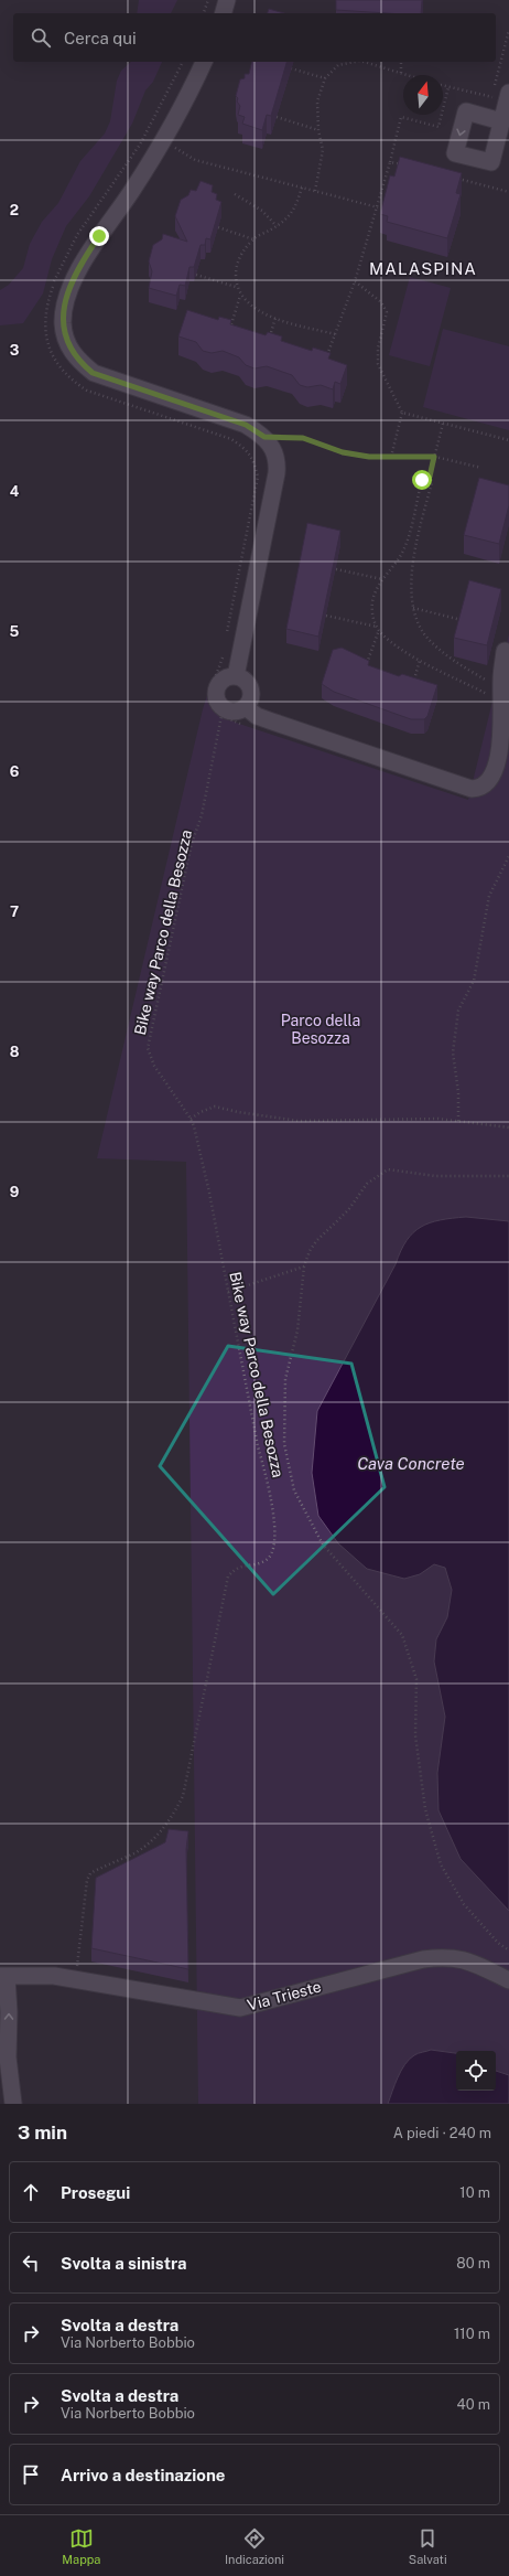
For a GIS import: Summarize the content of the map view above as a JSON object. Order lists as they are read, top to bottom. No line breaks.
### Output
{"streets":{"street":["Via Trieste"],"path":["Bike way Parco della Besozza"]},"crossings":[["Bike way Parco della Besozza","Via Trieste"]],"districts":["MALASPINA"],"water":["Cava Concrete"],"parks":["Parco della Besozza"],"north":"top","page":{"search":"Cerca qui","heading":["3 min","A piedi · 240 m"],"list":[["Prosegui","10 m"],["Svolta a sinistra","80 m"],["Svolta a destra","Via Norberto Bobbio","110 m"],["Svolta a destra","Via Norberto Bobbio","40 m"],"Arrivo a destinazione"],"nav":["Mappa","Indicazioni","Salvati"]},"grid":{"rows":["2","3","4","5","6","7","8","9"]}}
